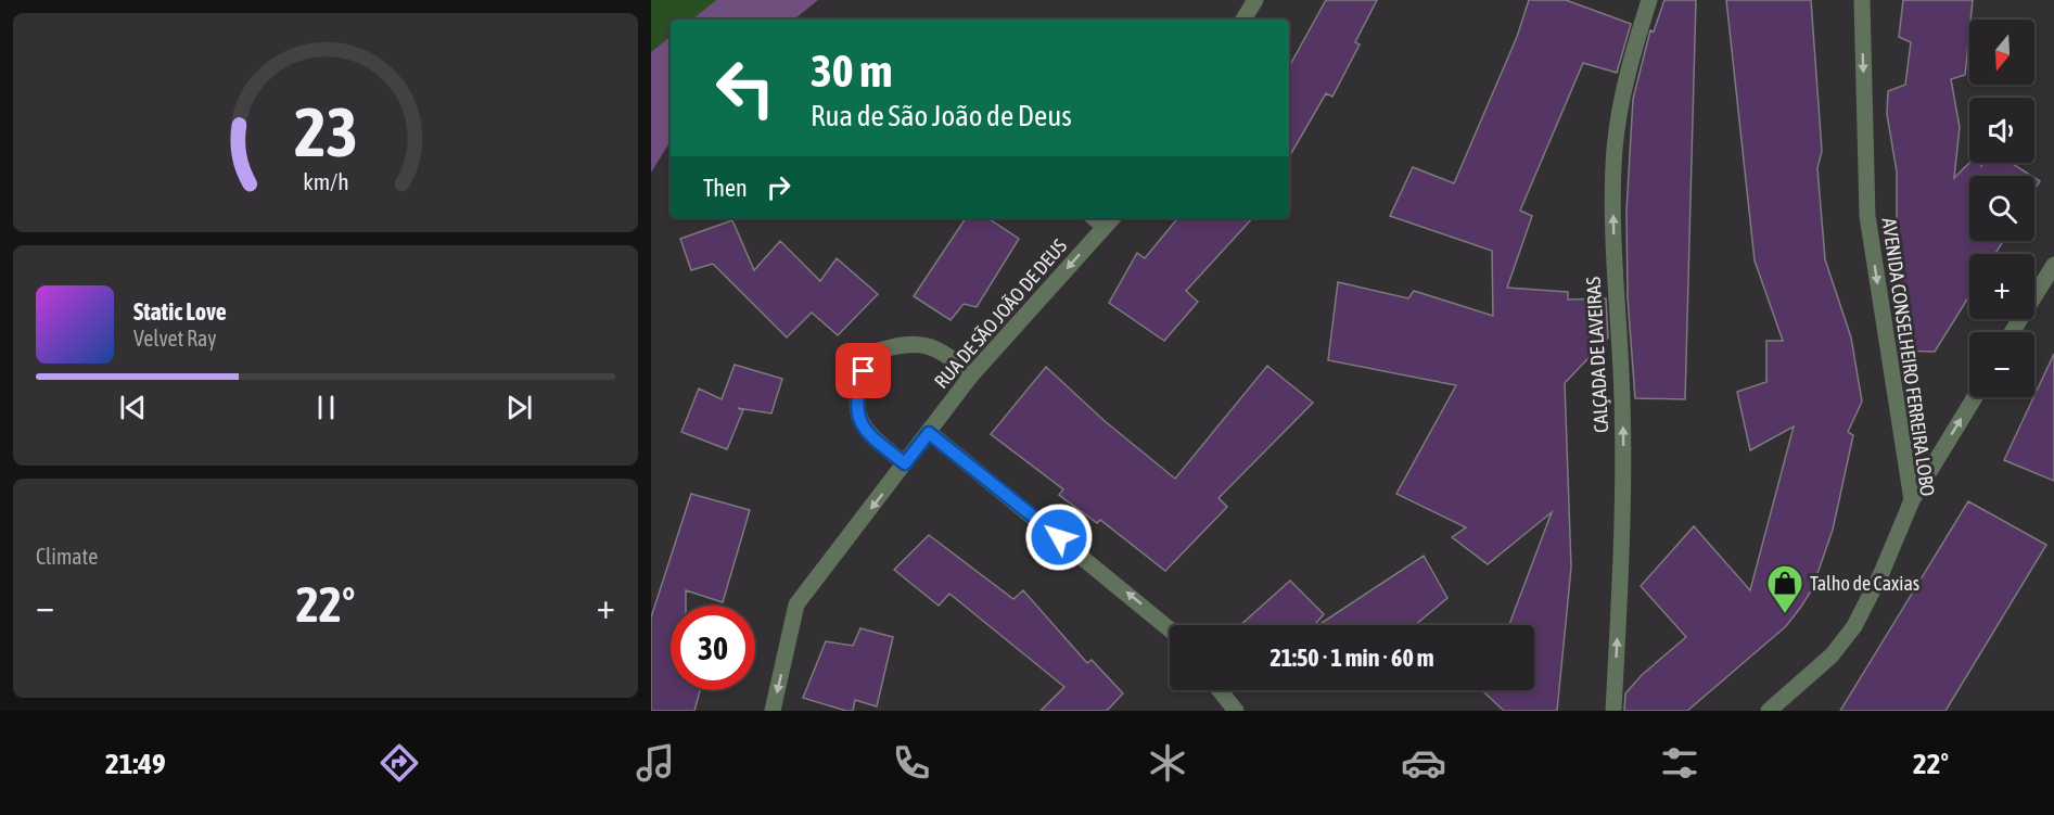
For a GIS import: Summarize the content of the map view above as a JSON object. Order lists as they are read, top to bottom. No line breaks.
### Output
{"streets":{"street":["RUA DE SÃO JOÃO DE DEUS","CALÇADA DE LAVEIRAS","AVENIDA CONSELHEIRO FERREIRA LOBO"]},"one_way":["RUA DE SÃO JOÃO DE DEUS","CALÇADA DE LAVEIRAS","AVENIDA CONSELHEIRO FERREIRA LOBO"],"places":{"shop":["Talho de Caxias"]},"north":"bottom","page":{"map_buttons":["+","−"],"turn":["30 m","Rua de São João de Deus"],"then":"Then","song":["Static Love","Velvet Ray"],"tile":"Climate","heat":["−","22°","+"],"limit":"30","trip":"21:50 · 1 min · 60 m","tabs":["21:49","22°"],"gauge":["23","km/h"]}}
